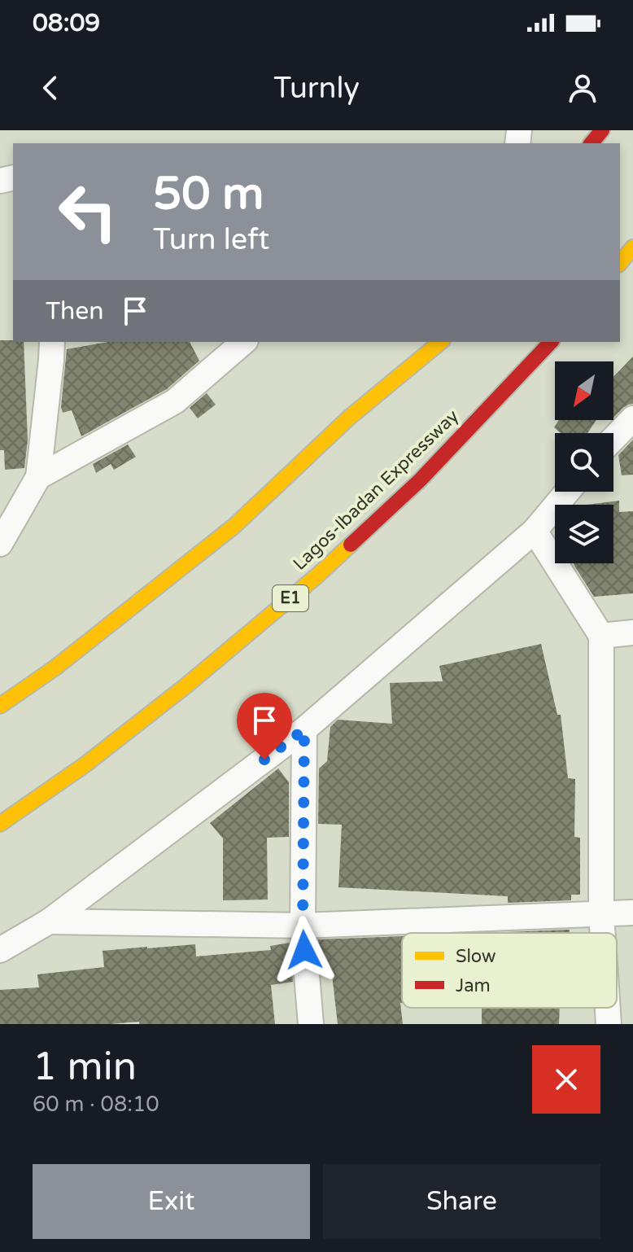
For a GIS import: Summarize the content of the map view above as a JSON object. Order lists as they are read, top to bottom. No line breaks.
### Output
{"streets":{"highway":["Lagos-Ibadan Expressway","E1"]},"legend":["Slow","Jam"],"north":"bottom left","page":{"status":"08:09","header":"Turnly","turn":["50 m","Turn left"],"then":"Then","heading":["1 min","60 m · 08:10"],"buttons":["Exit","Share"]}}
